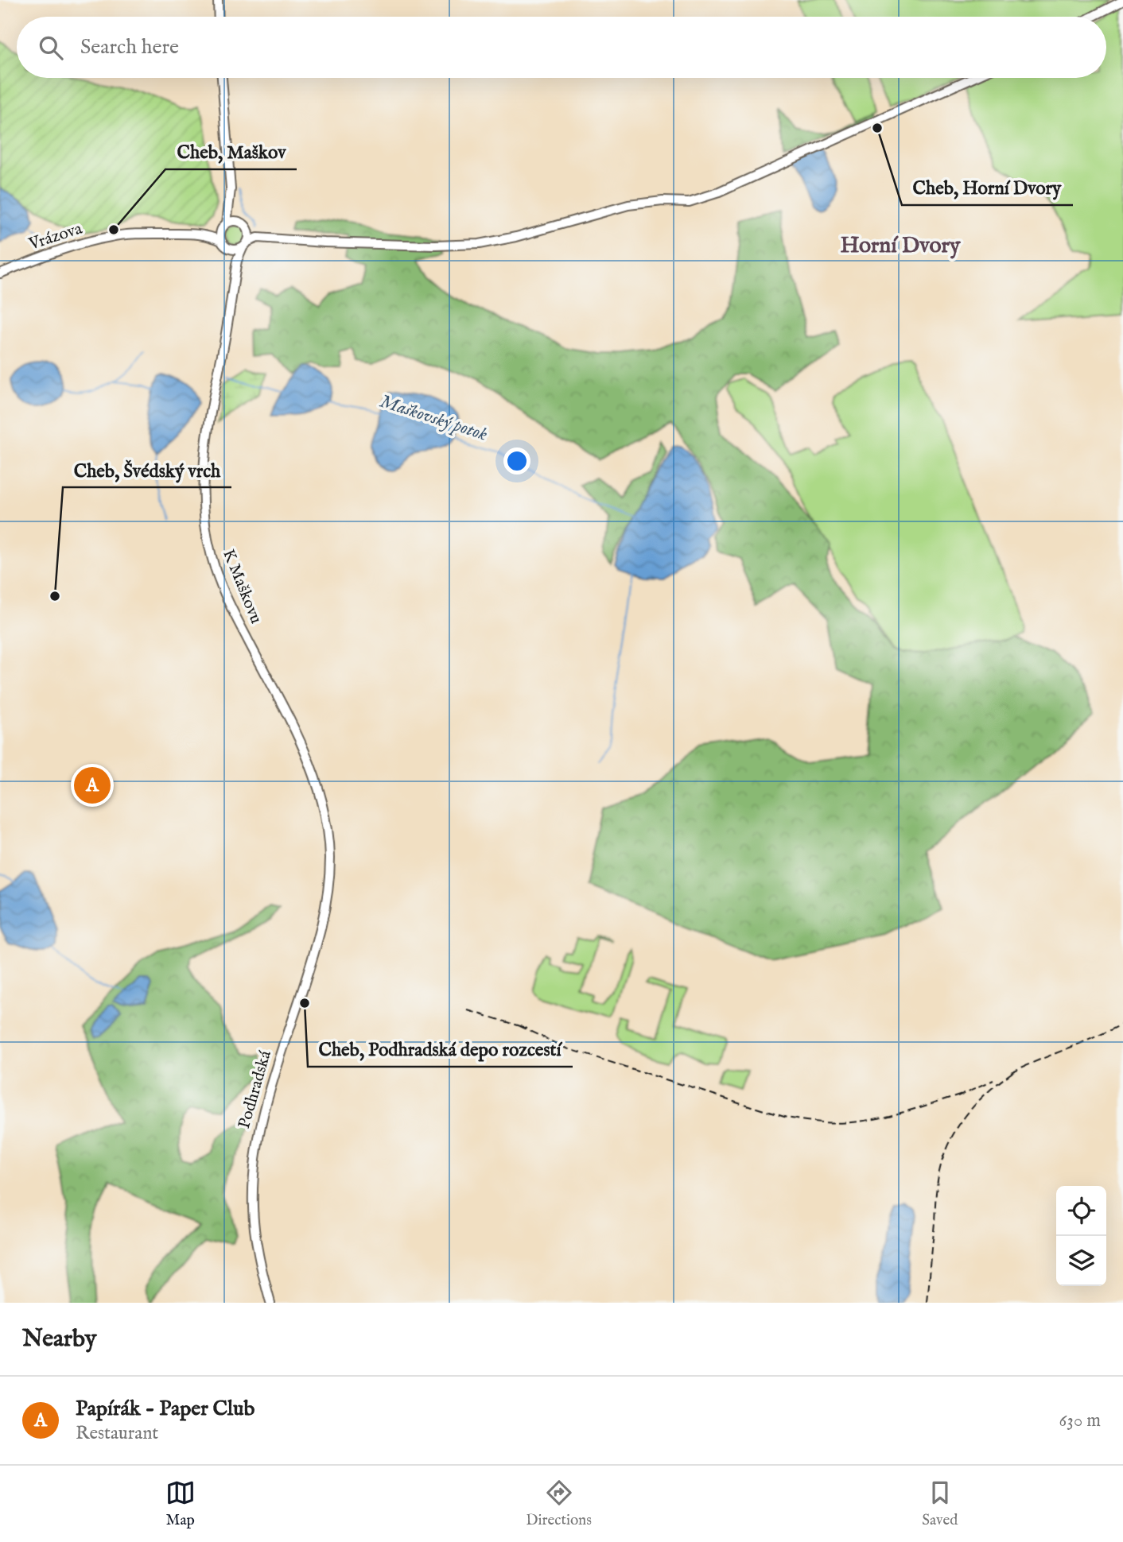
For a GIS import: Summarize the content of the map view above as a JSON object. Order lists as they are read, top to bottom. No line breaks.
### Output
{"streets":{"main road":["Vrázova","K Maškovu","Podhradská"]},"crossings":[["Vrázova","K Maškovu"],["K Maškovu","Podhradská"]],"districts":["Horní Dvory"],"water":["Maškovský potok"],"places":["Cheb, Horní Dvory","Cheb, Maškov","Cheb, Švédský vrch","Cheb, Podhradská depo rozcestí"],"page":{"search":"Search here","pins":"A","heading":"Nearby","list":[{"mark":"A","name":"Papírák - Paper Club","note":"Restaurant","value":"630 m"}],"nav":["Map","Directions","Saved"]}}
